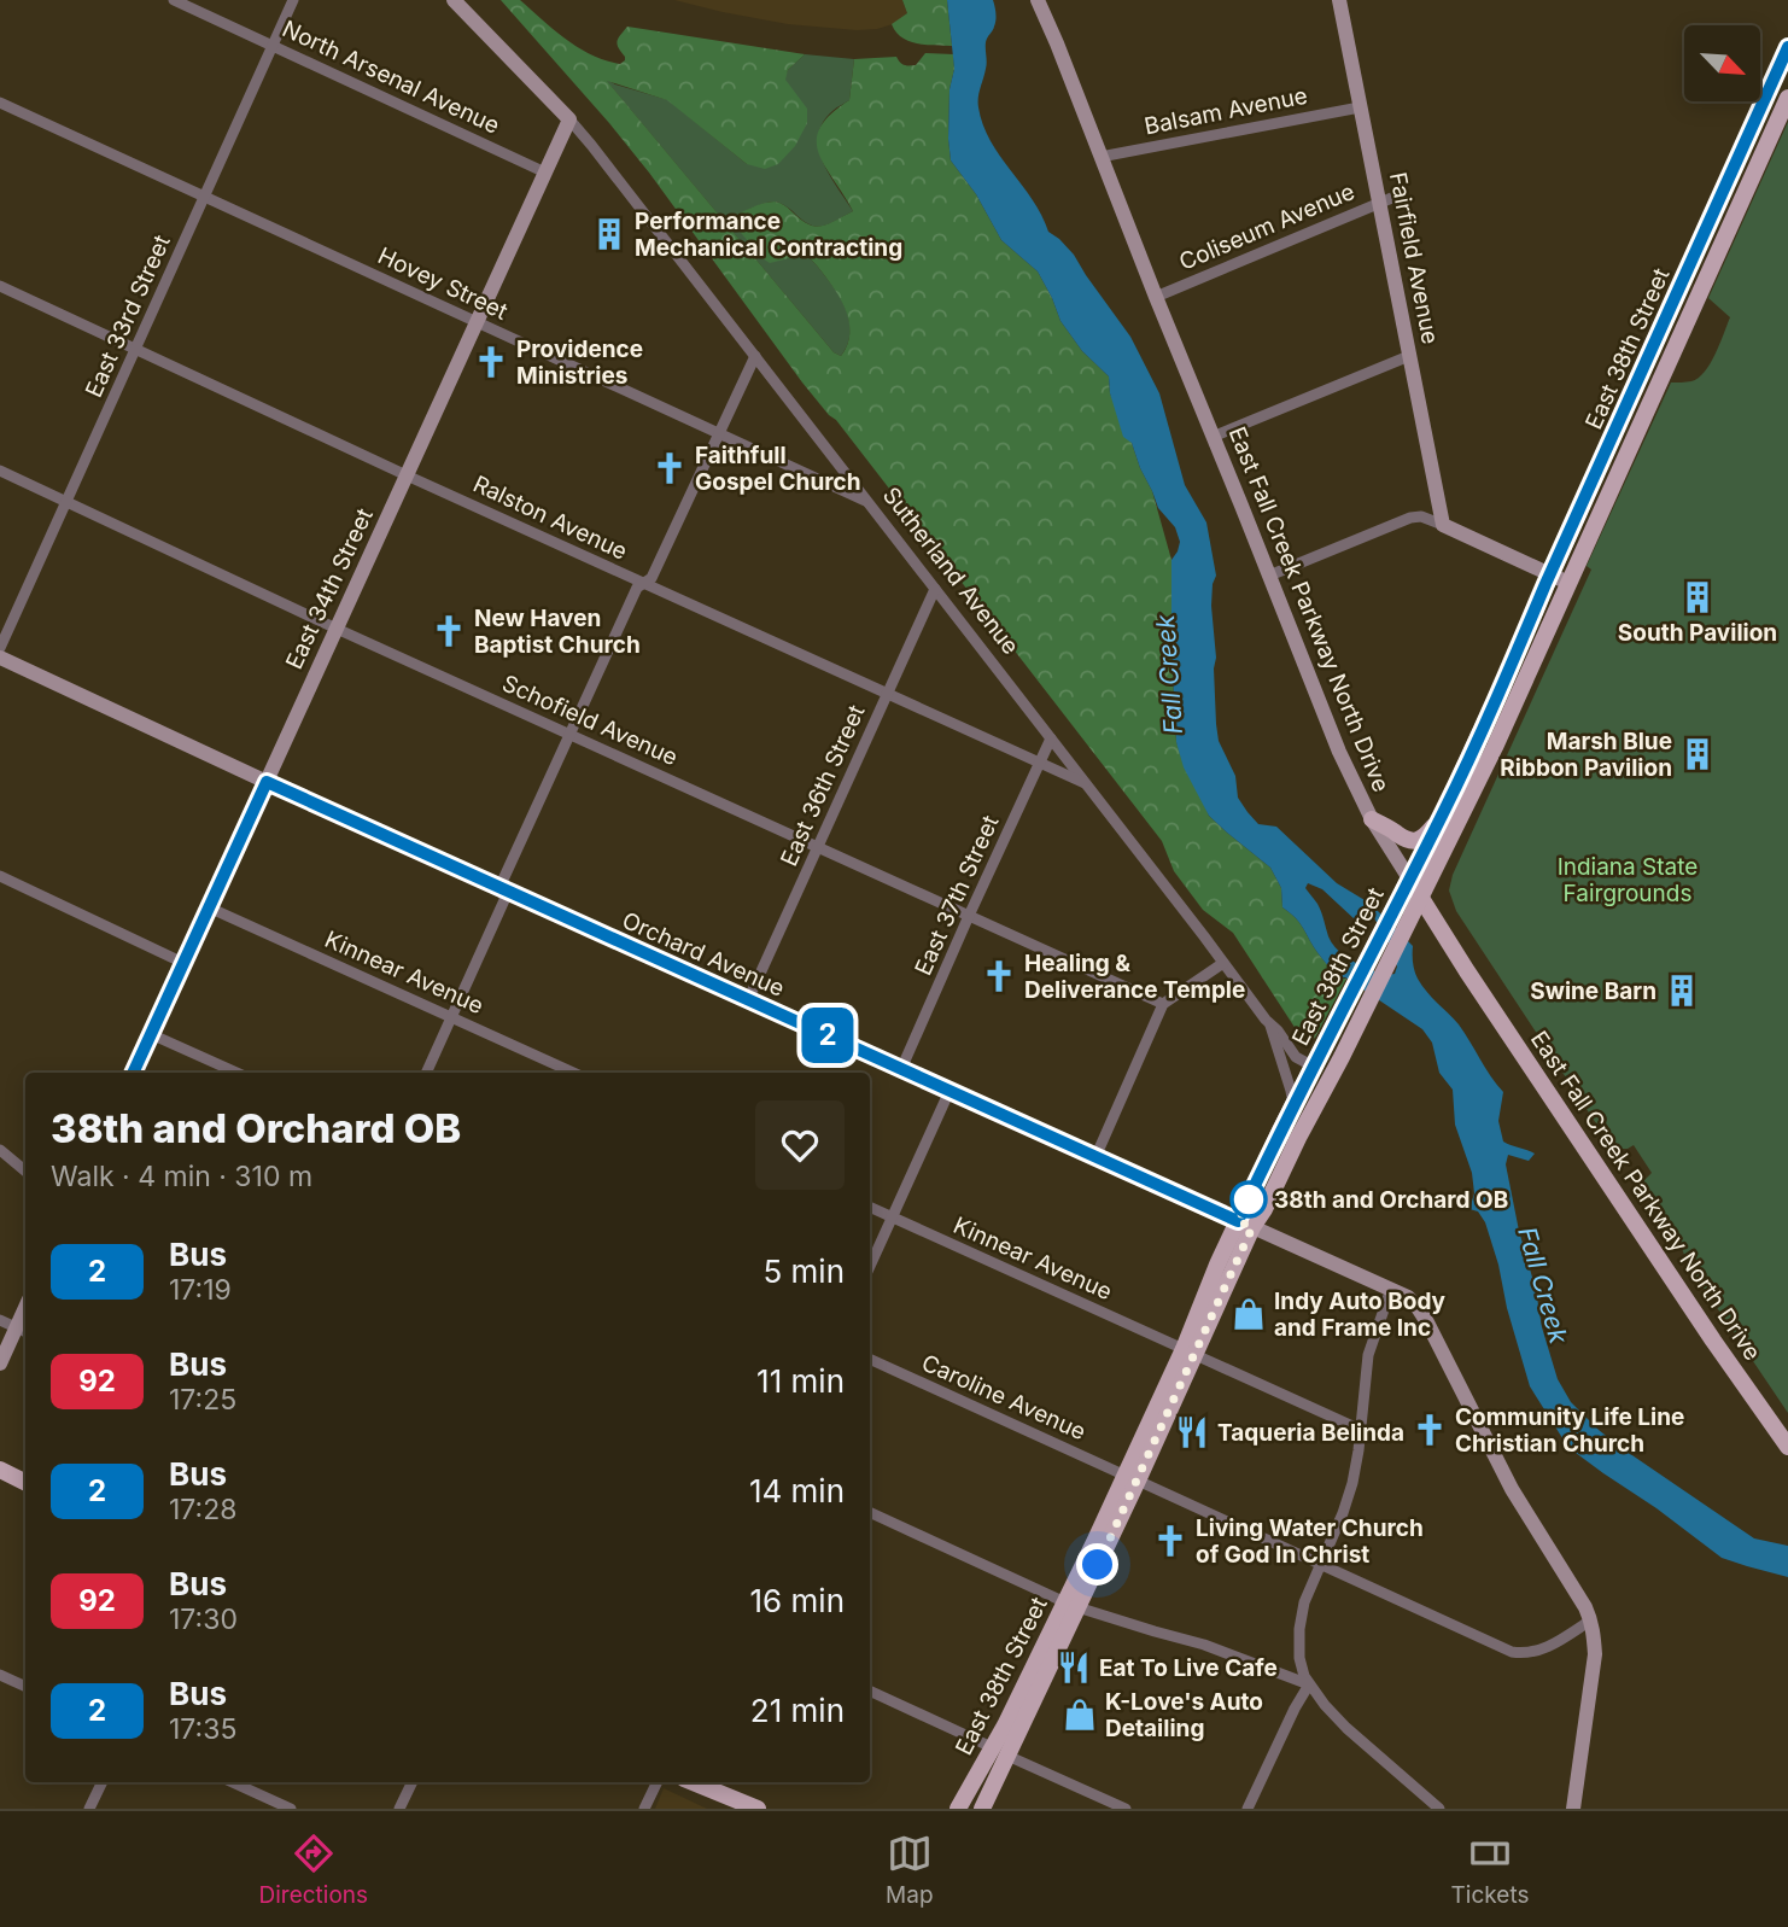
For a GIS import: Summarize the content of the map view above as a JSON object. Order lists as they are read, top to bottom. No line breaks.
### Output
{"streets":{"main road":["East 38th Street","East Fall Creek Parkway North Drive"],"street":["North Arsenal Avenue","Balsam Avenue","Coliseum Avenue","Fairfield Avenue","Hovey Street","East 33rd Street","Ralston Avenue","Sutherland Avenue","East 34th Street","Schofield Avenue","East 36th Street","East 37th Street","Orchard Avenue","Kinnear Avenue","Caroline Avenue"]},"crossings":[["North Arsenal Avenue","East 33rd Street"],["North Arsenal Avenue","East 34th Street"],["Balsam Avenue","Fairfield Avenue"],["Balsam Avenue","East Fall Creek Parkway North Drive"],["Coliseum Avenue","Fairfield Avenue"],["Coliseum Avenue","East Fall Creek Parkway North Drive"],["Hovey Street","East 33rd Street"],["Hovey Street","Sutherland Avenue"],["Hovey Street","East 34th Street"],["East 33rd Street","Ralston Avenue"],["East 33rd Street","Schofield Avenue"],["East 38th Street","Sutherland Avenue"],["East 38th Street","East Fall Creek Parkway North Drive"],["East 38th Street","Orchard Avenue"],["East 38th Street","Kinnear Avenue"],["East 38th Street","Caroline Avenue"],["Ralston Avenue","Sutherland Avenue"],["Ralston Avenue","East 34th Street"],["Ralston Avenue","East 36th Street"],["Ralston Avenue","East 37th Street"],["Sutherland Avenue","East 34th Street"],["Sutherland Avenue","East 36th Street"],["Sutherland Avenue","East 37th Street"],["East 34th Street","Schofield Avenue"],["East 34th Street","Orchard Avenue"],["East 34th Street","Kinnear Avenue"],["Schofield Avenue","East 36th Street"],["Schofield Avenue","East 37th Street"],["East 36th Street","Orchard Avenue"],["East 37th Street","Orchard Avenue"],["Orchard Avenue","Caroline Avenue"]],"water":["Fall Creek"],"parks":["Indiana State Fairgrounds"],"places":{"building":["Performance Mechanical Contracting","South Pavilion","Marsh Blue Ribbon Pavilion","Swine Barn"],"church":["Providence Ministries","Faithfull Gospel Church","New Haven Baptist Church","Healing & Deliverance Temple","Community Life Line Christian Church","Living Water Church of God In Christ"],"other":["38th and Orchard OB"],"shop":["Indy Auto Body and Frame Inc","K-Love's Auto Detailing"],"restaurant":["Taqueria Belinda","Eat To Live Cafe"]},"lines":["bus line 2"],"north":"bottom right","page":{"on_map":"2","heading":["38th and Orchard OB","Walk · 4 min · 310 m"],"list":[{"mark":"2","name":"Bus","note":"17:19","value":"5 min"},{"mark":"92","name":"Bus","note":"17:25","value":"11 min"},{"mark":"2","name":"Bus","note":"17:28","value":"14 min"},{"mark":"92","name":"Bus","note":"17:30","value":"16 min"},{"mark":"2","name":"Bus","note":"17:35","value":"21 min"}],"tabs":["Directions","Map","Tickets"]}}
